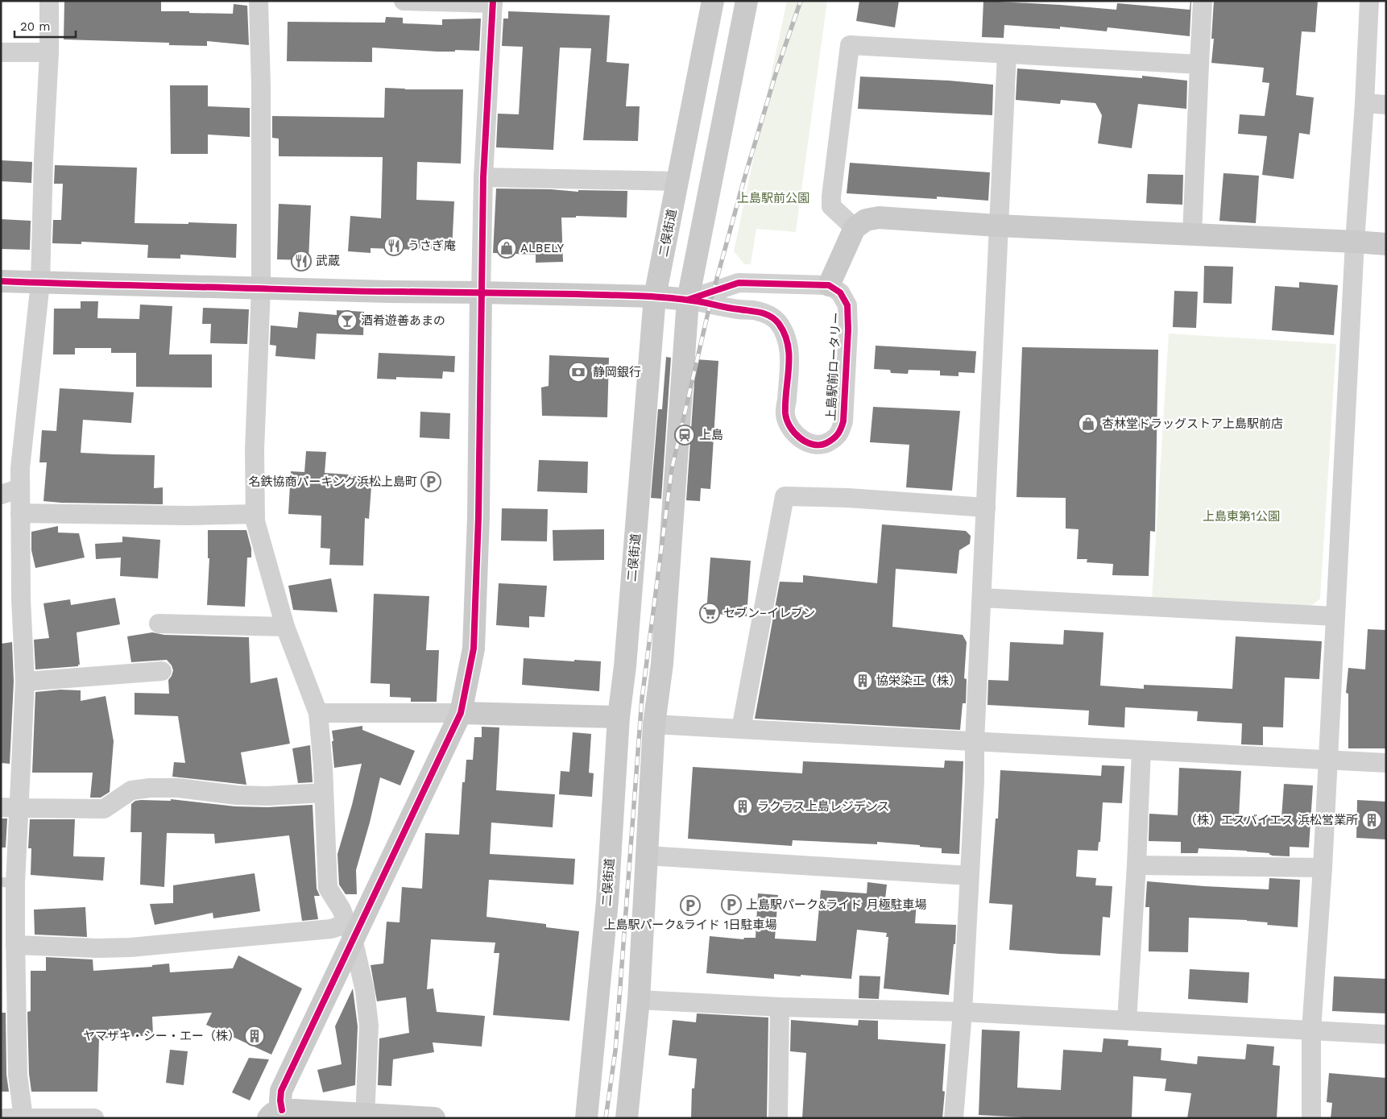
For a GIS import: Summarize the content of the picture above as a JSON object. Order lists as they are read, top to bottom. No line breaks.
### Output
{"streets":{"street":["二俣街道","上島駅前ロータリー"]},"parks":["上島駅前公園","上島東第1公園"],"places":{"restaurant":["うさぎ庵","武蔵"],"shop":["ALBELY","杏林堂ドラッグストア上島駅前店"],"bar":["酒肴遊善あまの"],"bank":["静岡銀行"],"station":["上島"],"parking":["名鉄協商パーキング浜松上島町","上島駅パーク&ライド 月極駐車場","上島駅パーク&ライド 1日駐車場"],"supermarket":["セブン−イレブン"],"building":["協栄染工（株）","ラクラス上島レジデンス","（株）エスバイエス 浜松営業所","ヤマザキ・シー・エー（株）"]},"scale_bar":"20 m"}
